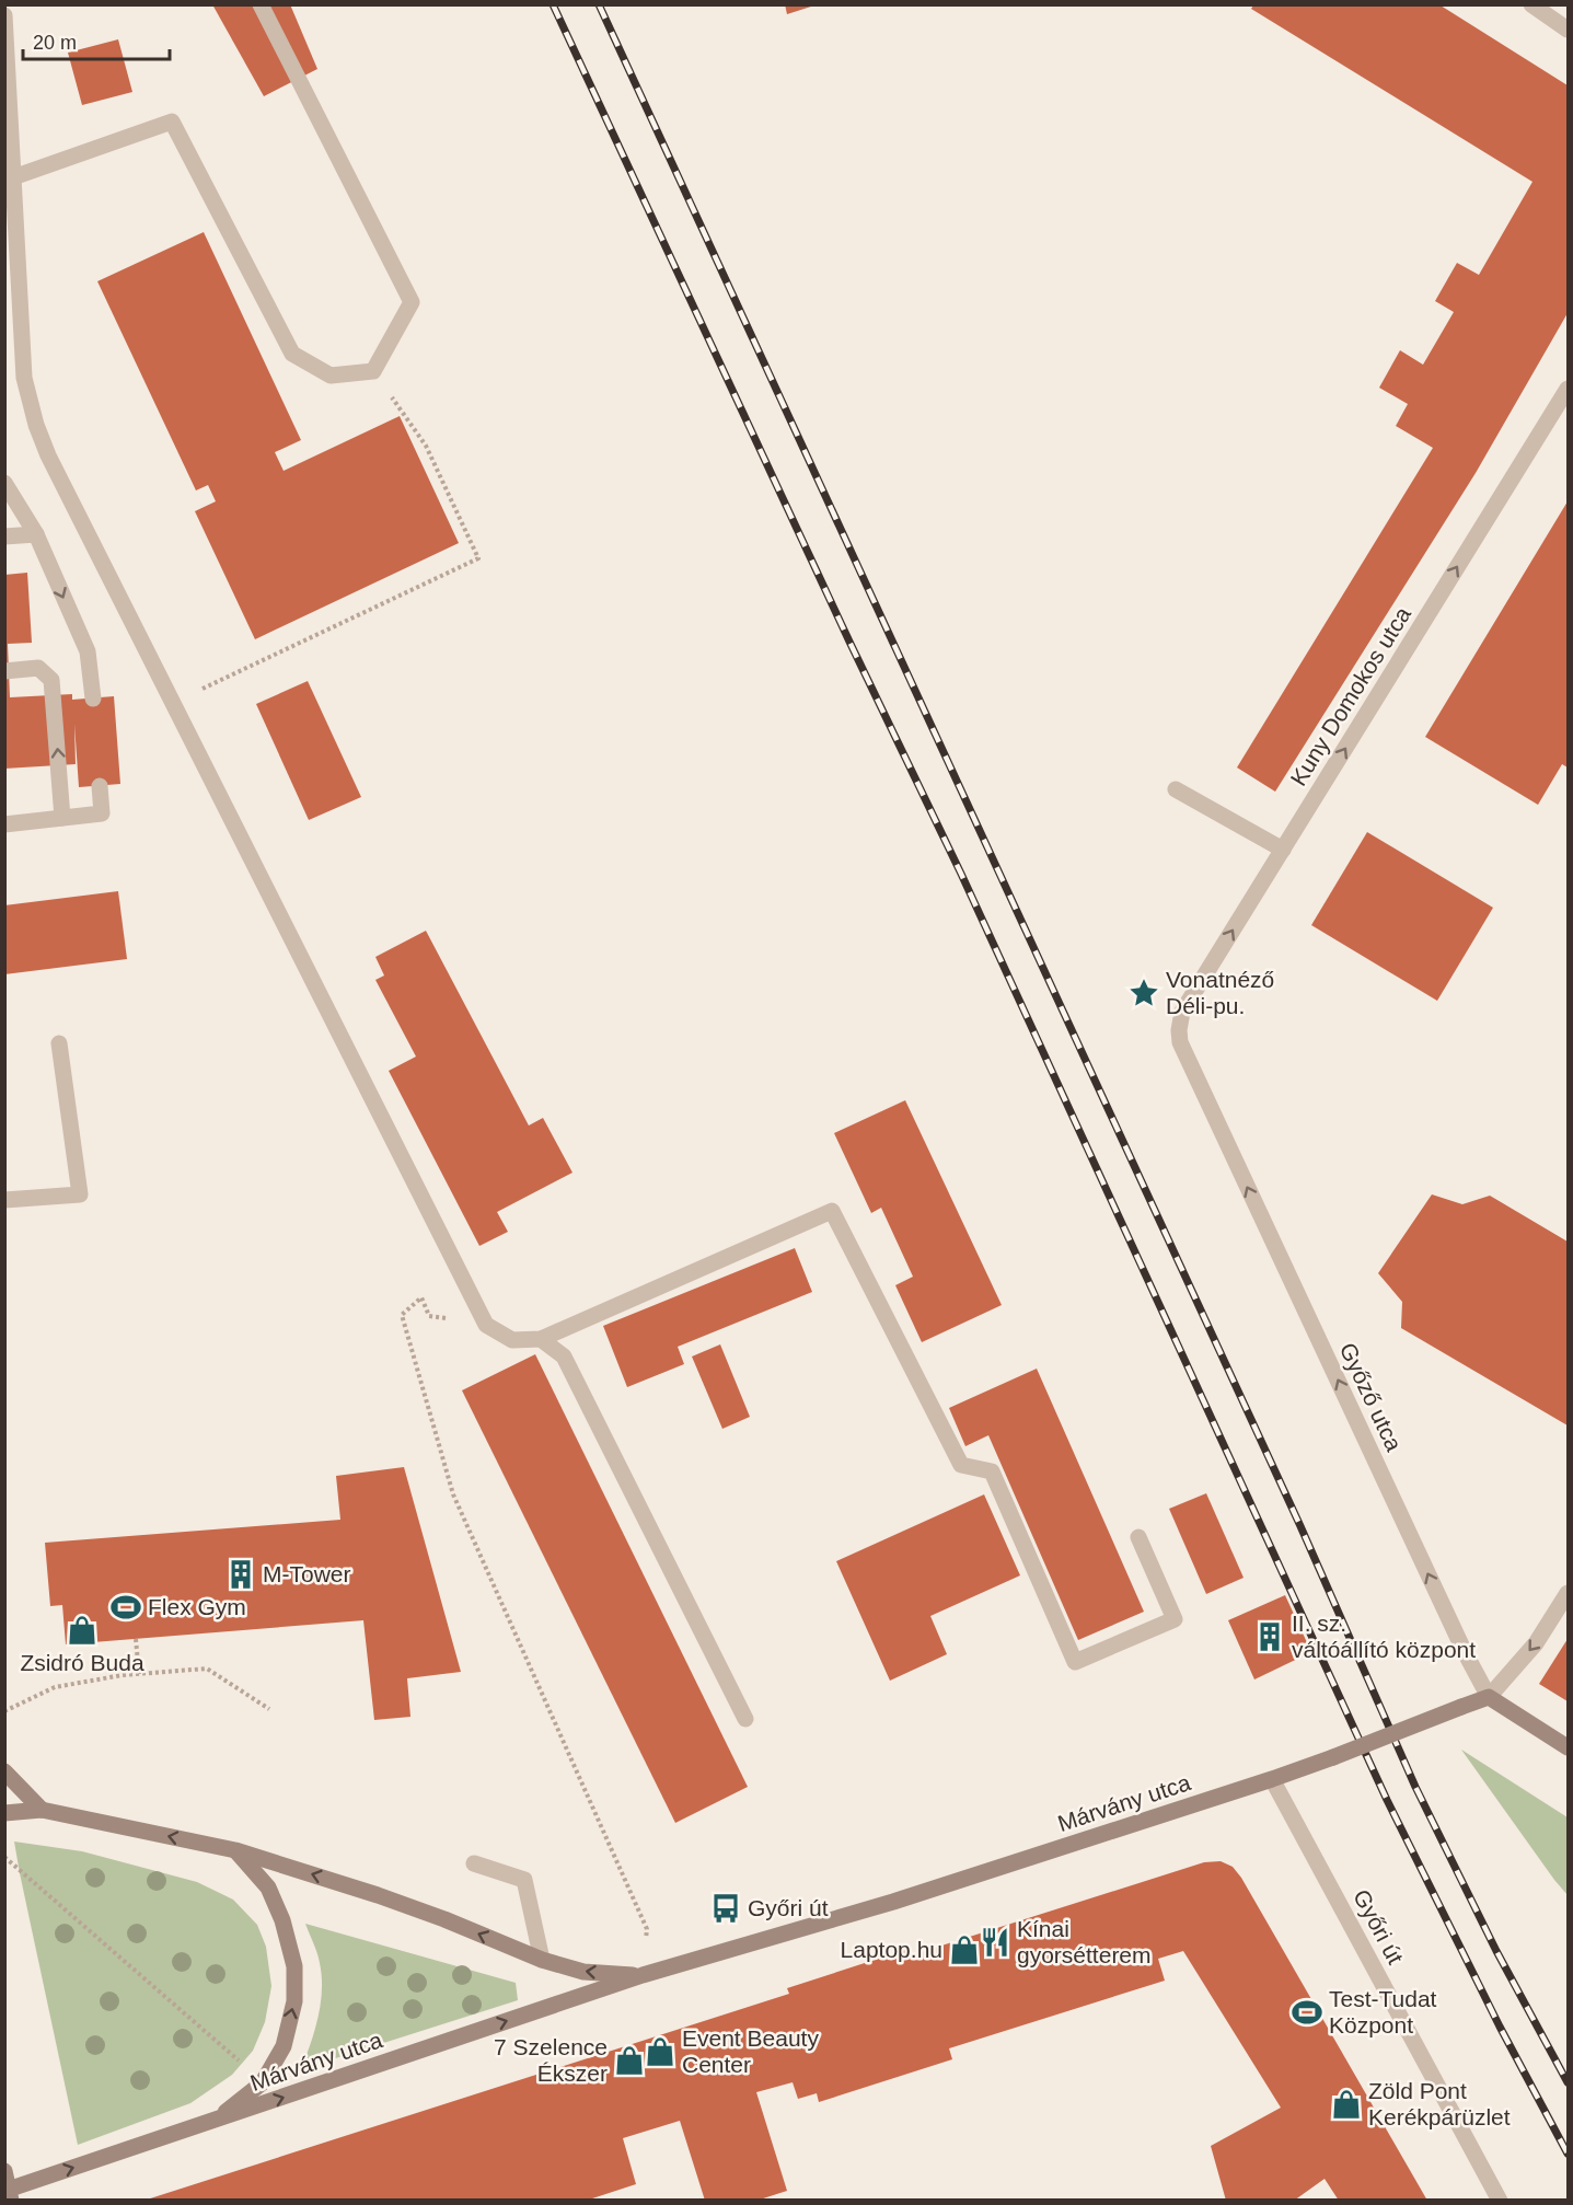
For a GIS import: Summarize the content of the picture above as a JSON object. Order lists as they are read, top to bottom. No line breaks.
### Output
{"streets":{"street":["Kuny Domokos utca","Győző utca","Márvány utca","Győri út"]},"crossings":[["Kuny Domokos utca","Győző utca"],["Győző utca","Márvány utca"],["Márvány utca","Győri út"]],"one_way":["Kuny Domokos utca","Győző utca"],"places":{"place":["Vonatnéző Déli-pu."],"building":["M-Tower","II. sz. váltóállító központ"],"sports":["Flex Gym","Test-Tudat Központ"],"shop":["Zsidró Buda","Laptop.hu","Event Beauty Center","7 Szelence Ékszer","Zöld Pont Kerékpárüzlet"],"bus stop":["Győri út"],"restaurant":["Kínai gyorsétterem"]},"scale_bar":"20 m"}
